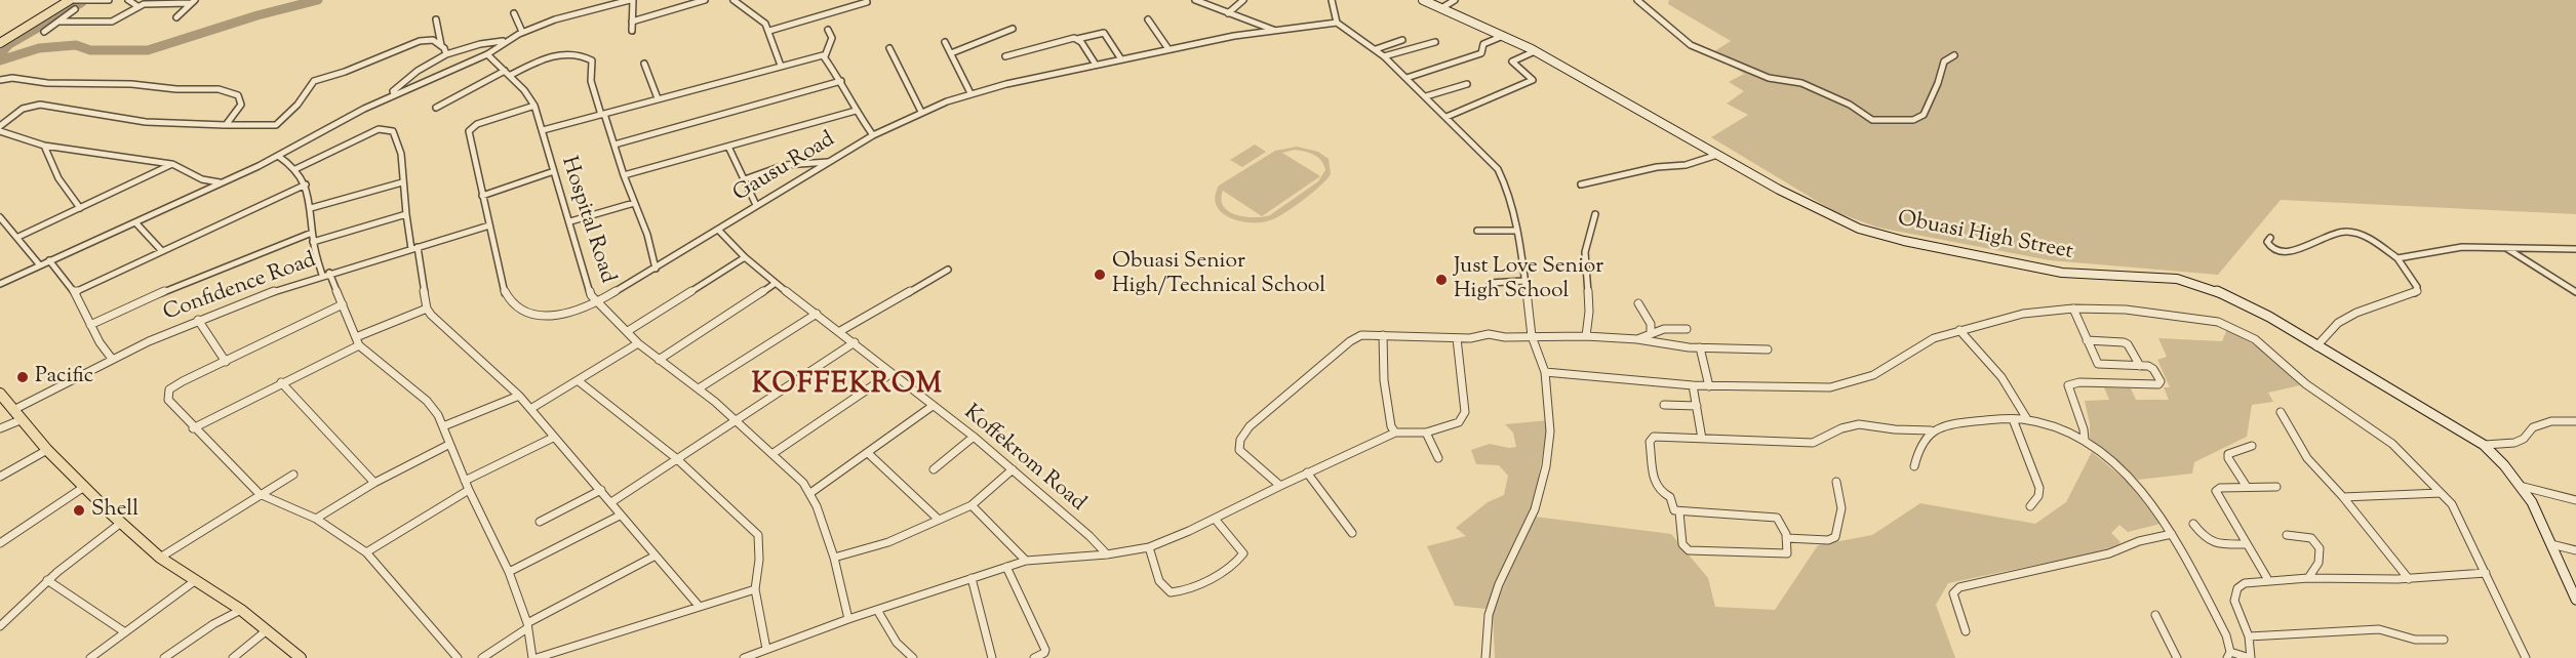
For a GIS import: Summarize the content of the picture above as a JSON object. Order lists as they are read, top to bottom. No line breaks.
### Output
{"streets":{"street":["Gausu Road","Hospital Road","Obuasi High Street","Confidence Road","Koffekrom Road"]},"crossings":[["Gausu Road","Hospital Road"],["Gausu Road","Confidence Road"],["Gausu Road","Koffekrom Road"]],"districts":["KOFFEKROM"],"places":["Obuasi Senior High/Technical School","Just Love Senior High School","Pacific","Shell"]}
